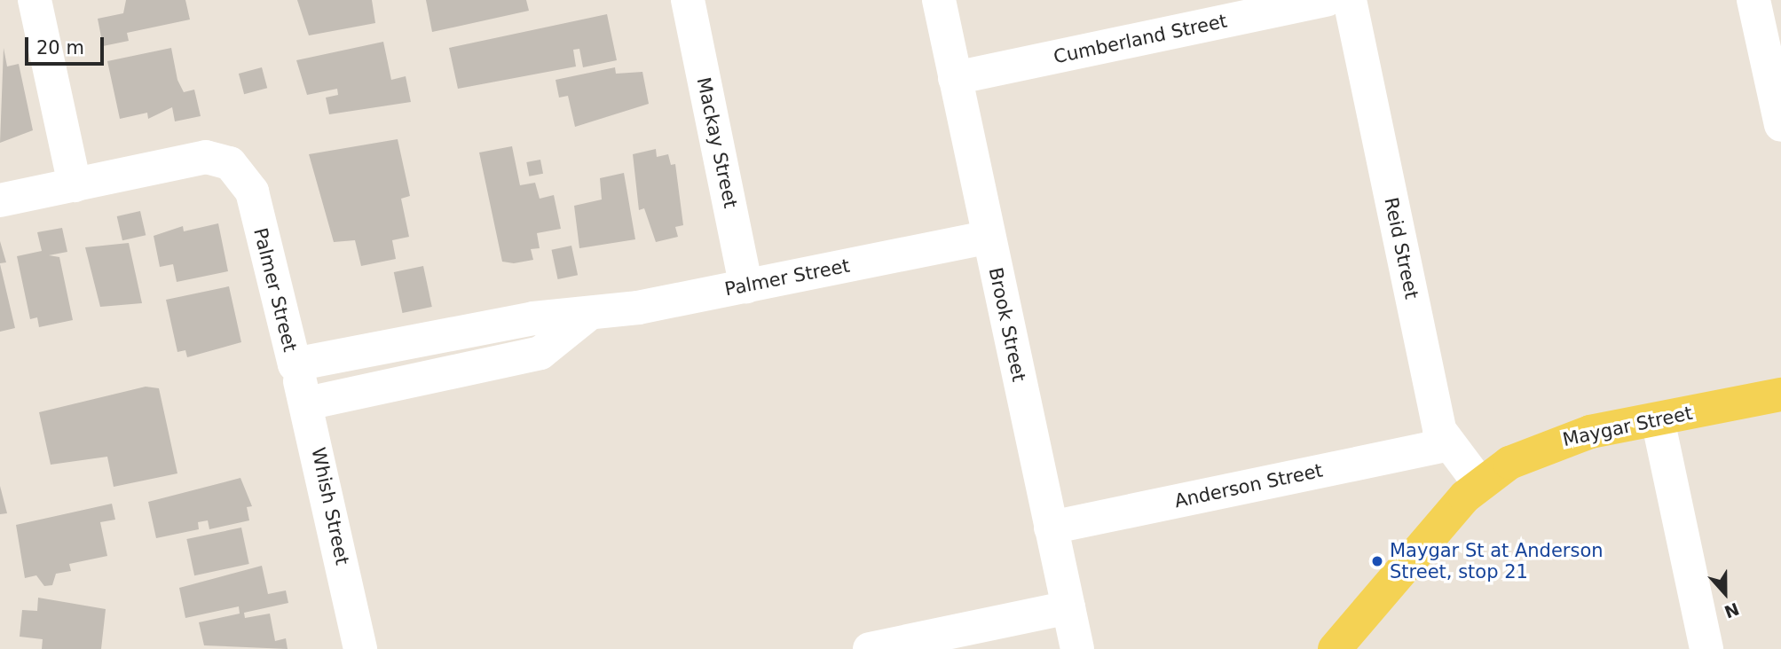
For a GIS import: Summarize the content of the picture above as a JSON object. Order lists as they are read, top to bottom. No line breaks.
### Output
{"streets":{"main road":["Maygar Street"],"street":["Cumberland Street","Mackay Street","Reid Street","Palmer Street","Brook Street","Anderson Street","Whish Street"]},"crossings":[["Cumberland Street","Brook Street"],["Mackay Street","Palmer Street"],["Reid Street","Maygar Street"],["Reid Street","Anderson Street"],["Palmer Street","Brook Street"],["Palmer Street","Whish Street"],["Brook Street","Anderson Street"]],"places":["Maygar St at Anderson Street, stop 21"],"scale_bar":"20 m","north":"bottom"}
